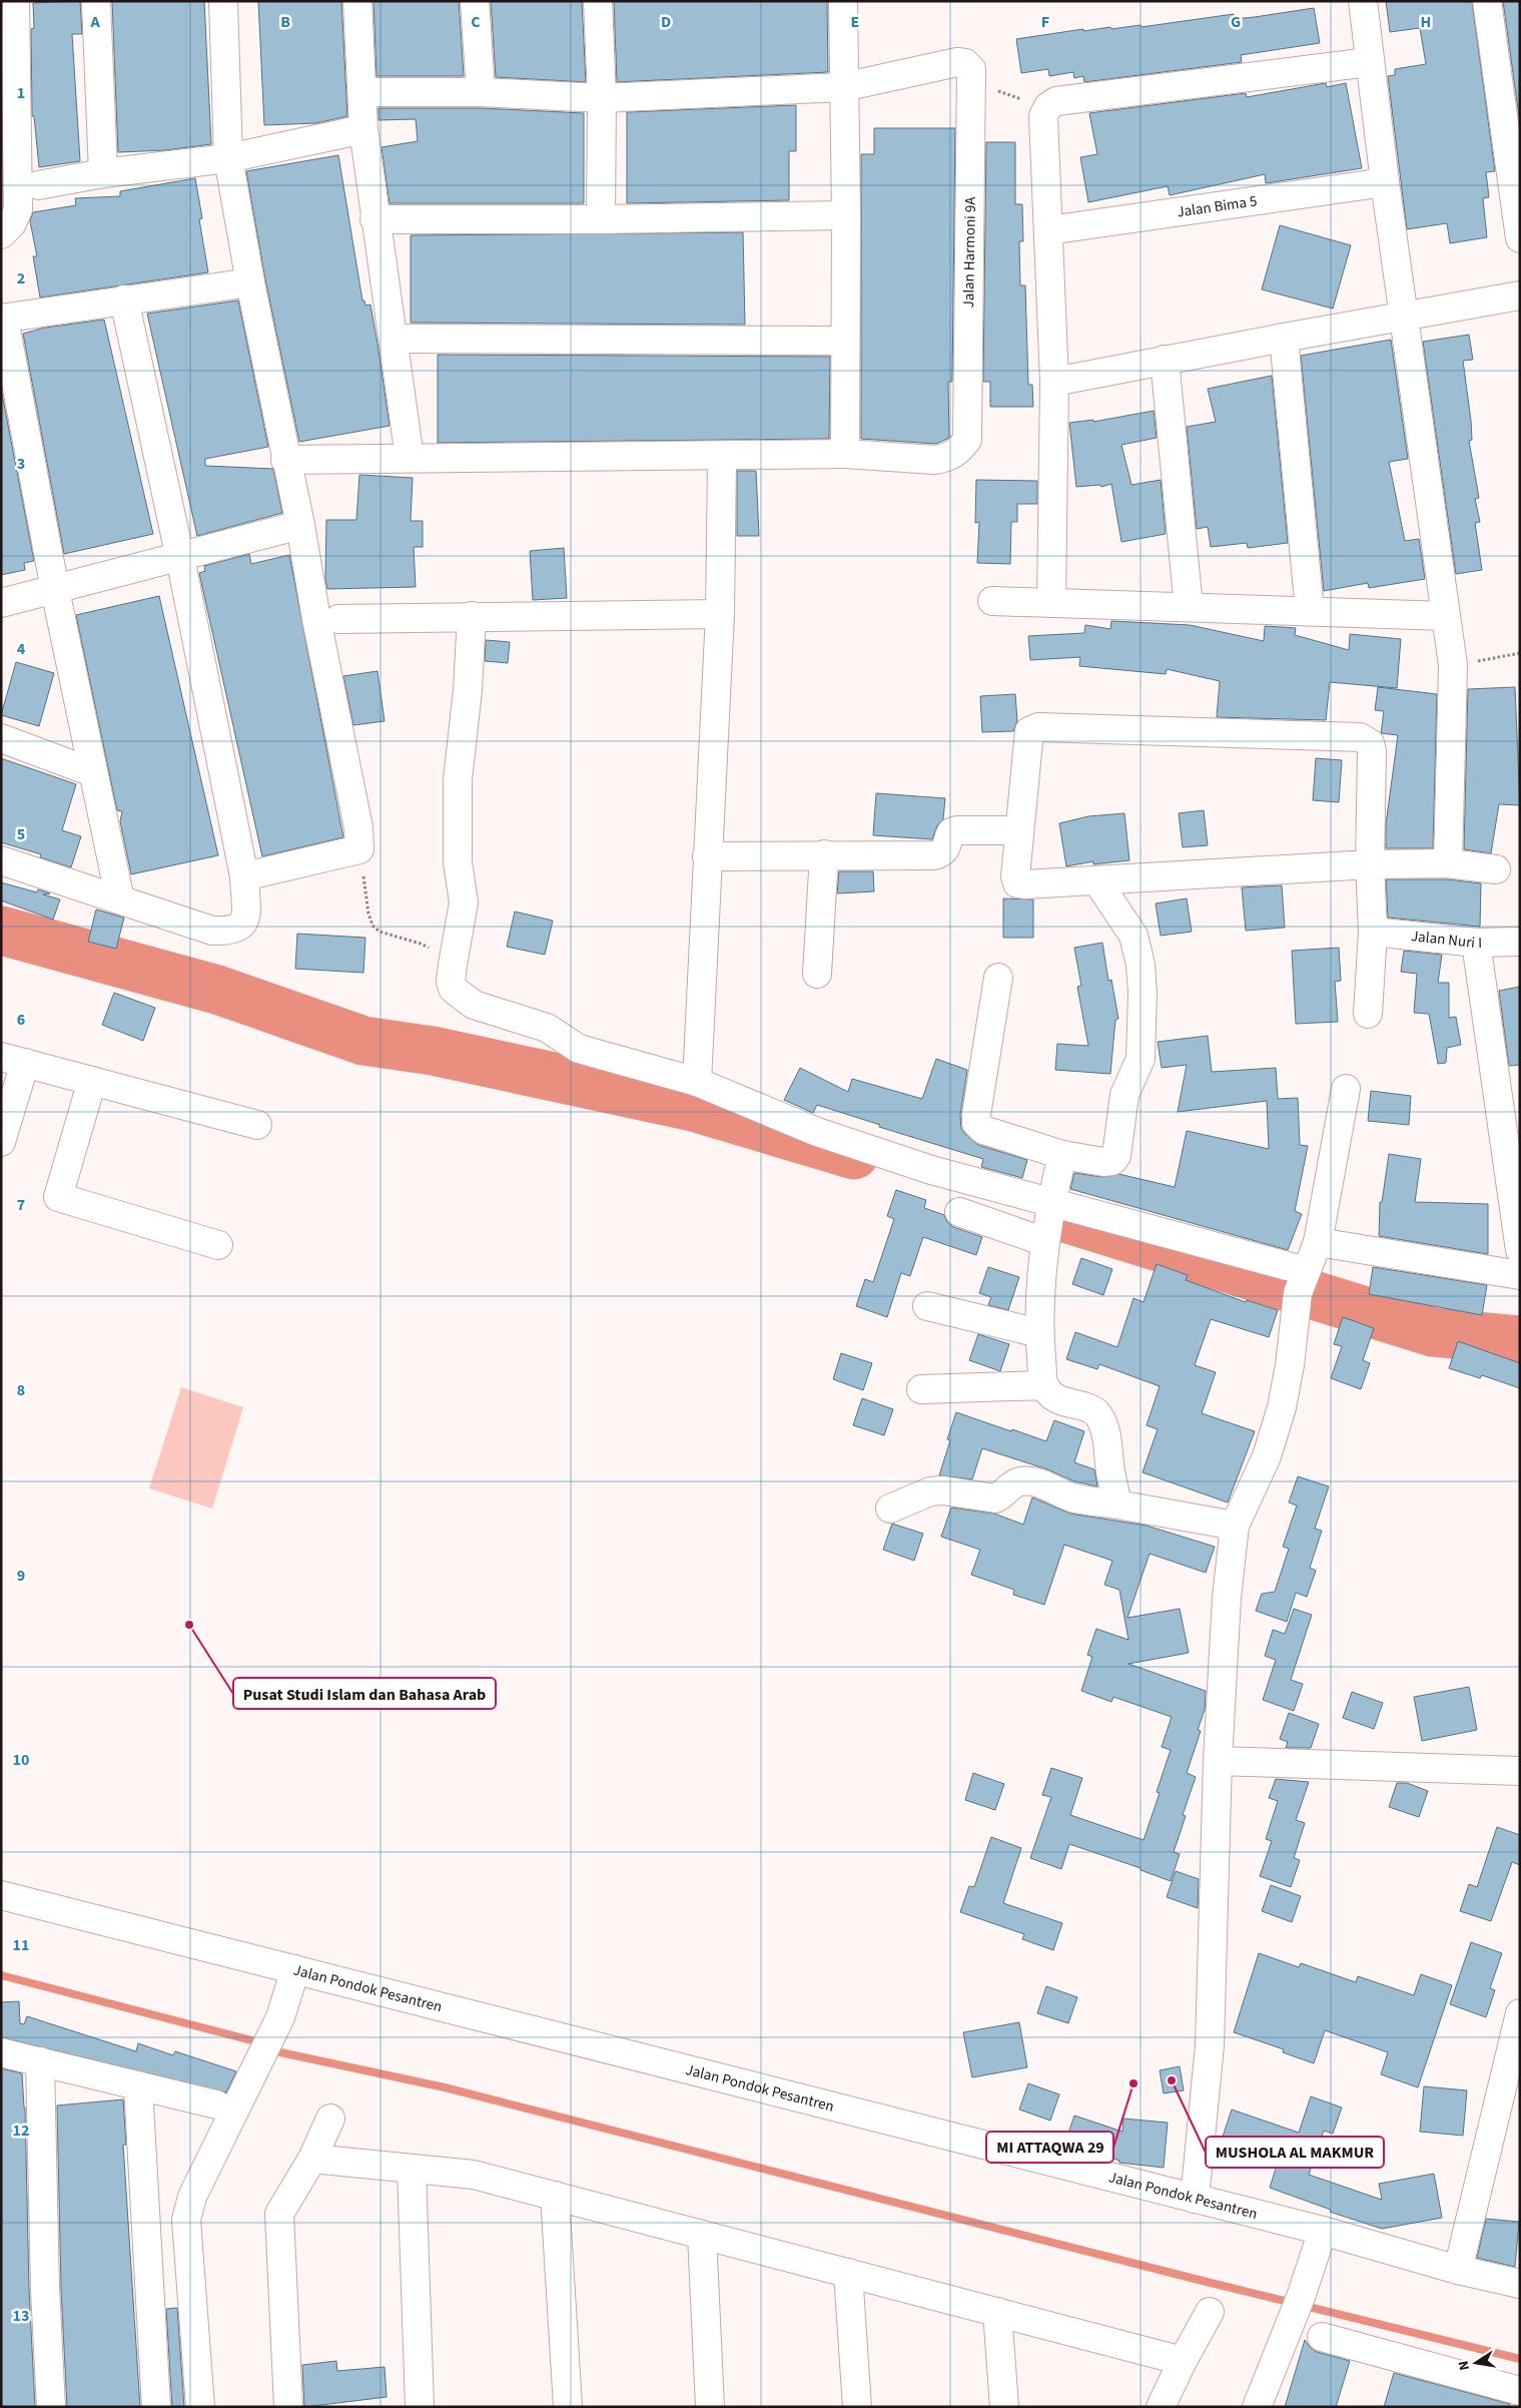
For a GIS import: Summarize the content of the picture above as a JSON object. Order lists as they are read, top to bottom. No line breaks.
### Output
{"streets":{"street":["Jalan Bima 5","Jalan Harmoni 9A","Jalan Nuri I","Jalan Pondok Pesantren"]},"places":["Pusat Studi Islam dan Bahasa Arab","MUSHOLA AL MAKMUR","MI ATTAQWA 29"],"north":"left","grid":{"columns":["A","B","C","D","E","F","G","H"],"rows":["1","2","3","4","5","6","7","8","9","10","11","12","13"]}}
